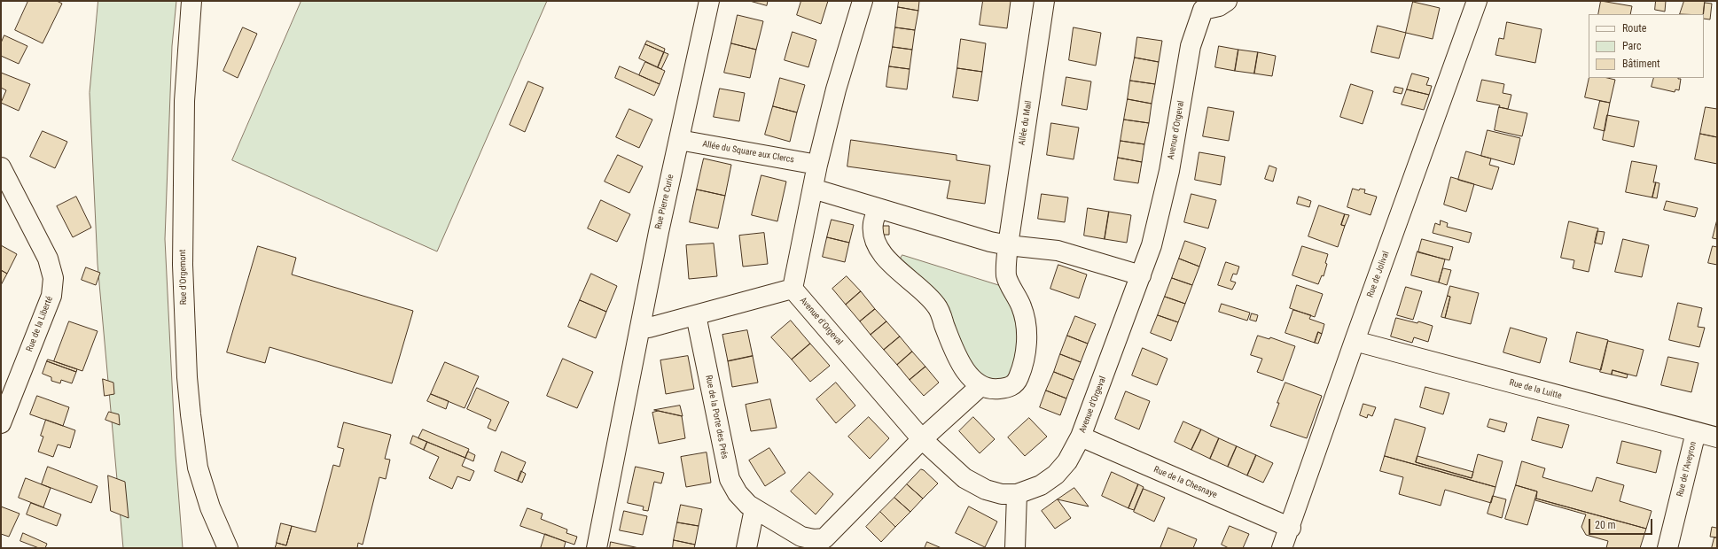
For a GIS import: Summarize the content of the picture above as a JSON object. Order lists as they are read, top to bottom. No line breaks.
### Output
{"streets":{"street":["Allée du Mail","Avenue d'Orgeval","Allée du Square aux Clercs","Rue Pierre Curie","Rue de Jolival","Rue d'Orgemont","Rue de la Liberté","Rue de la Luitte","Rue de la Porte des Prés","Rue de l'Aveyron","Rue de la Chesnaye"]},"crossings":[["Avenue d'Orgeval","Allée du Square aux Clercs"],["Avenue d'Orgeval","Rue Pierre Curie"],["Avenue d'Orgeval","Rue de la Porte des Prés"],["Avenue d'Orgeval","Rue de la Chesnaye"],["Allée du Square aux Clercs","Rue Pierre Curie"],["Rue de Jolival","Rue de la Luitte"],["Rue de Jolival","Rue de la Chesnaye"],["Rue de la Luitte","Rue de l'Aveyron"]],"legend":["Route","Parc","Bâtiment"],"scale_bar":"20 m"}
